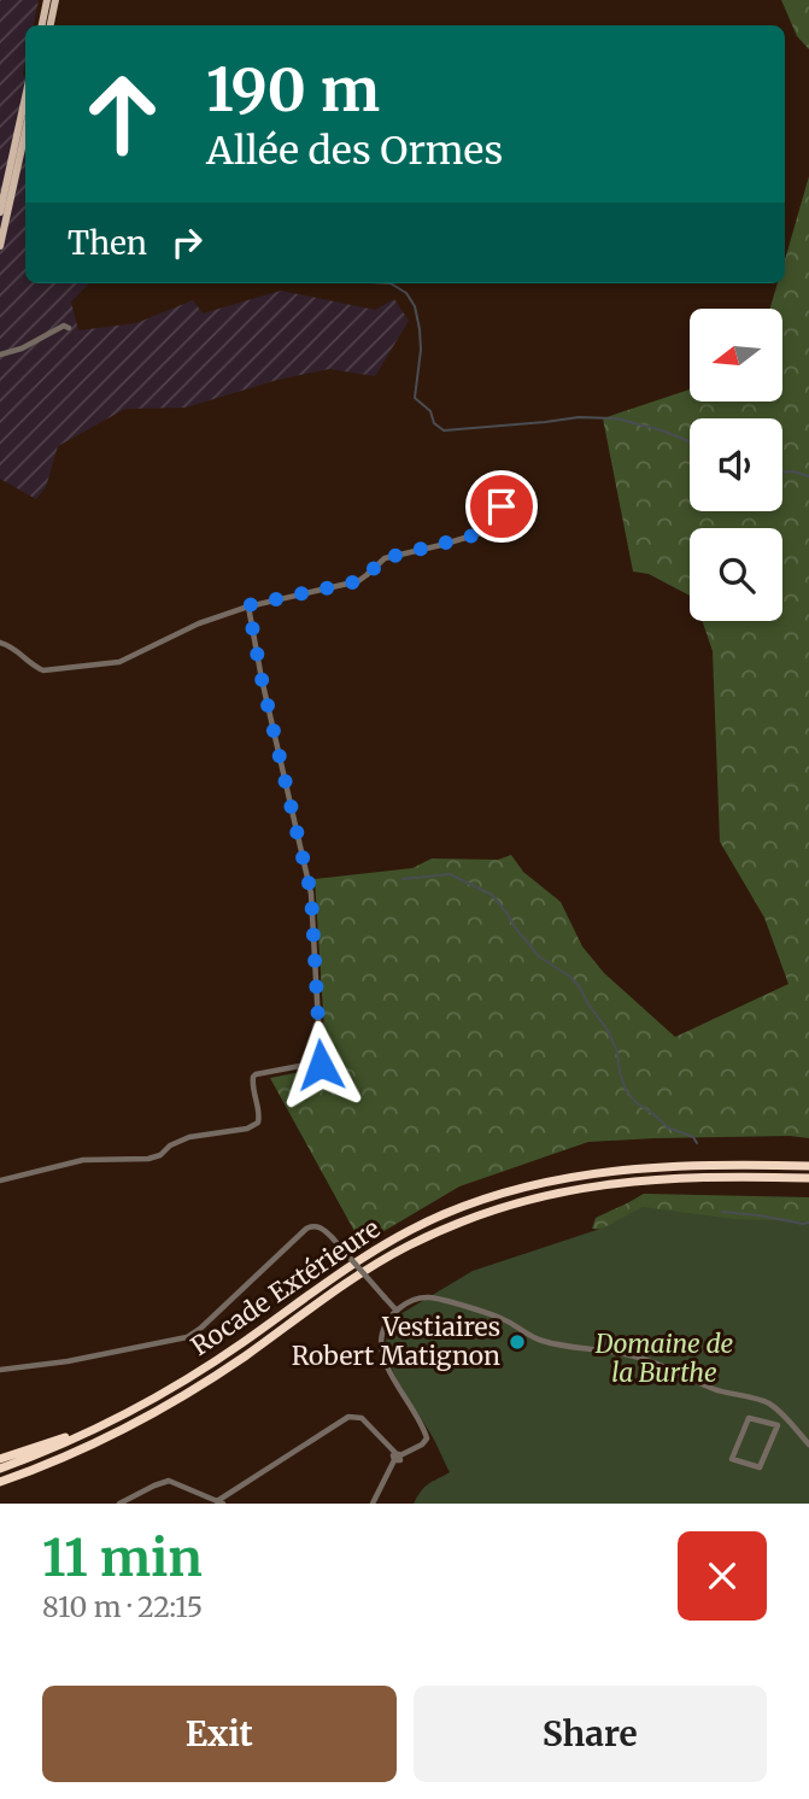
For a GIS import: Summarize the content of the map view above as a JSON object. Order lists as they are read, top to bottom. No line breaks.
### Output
{"streets":{"highway":["Rocade Extérieure"]},"parks":["Domaine de la Burthe"],"places":["Vestiaires Robert Matignon"],"north":"left","page":{"turn":["190 m","Allée des Ormes"],"then":"Then","heading":["11 min","810 m · 22:15"],"buttons":["Exit","Share"]}}
